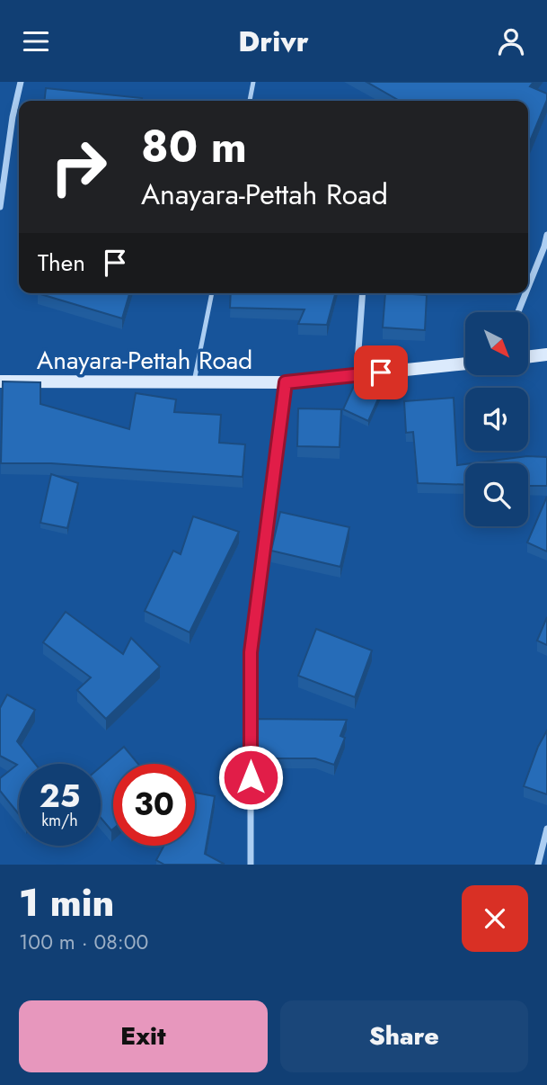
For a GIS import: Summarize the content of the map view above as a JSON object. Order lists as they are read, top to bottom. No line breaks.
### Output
{"streets":{"main road":["Anayara-Pettah Road"]},"north":"bottom right","page":{"header":"Drivr","turn":["80 m","Anayara-Pettah Road"],"then":"Then","speed":"25 km/h","limit":"30","heading":["1 min","100 m · 08:00"],"buttons":["Exit","Share"]}}
